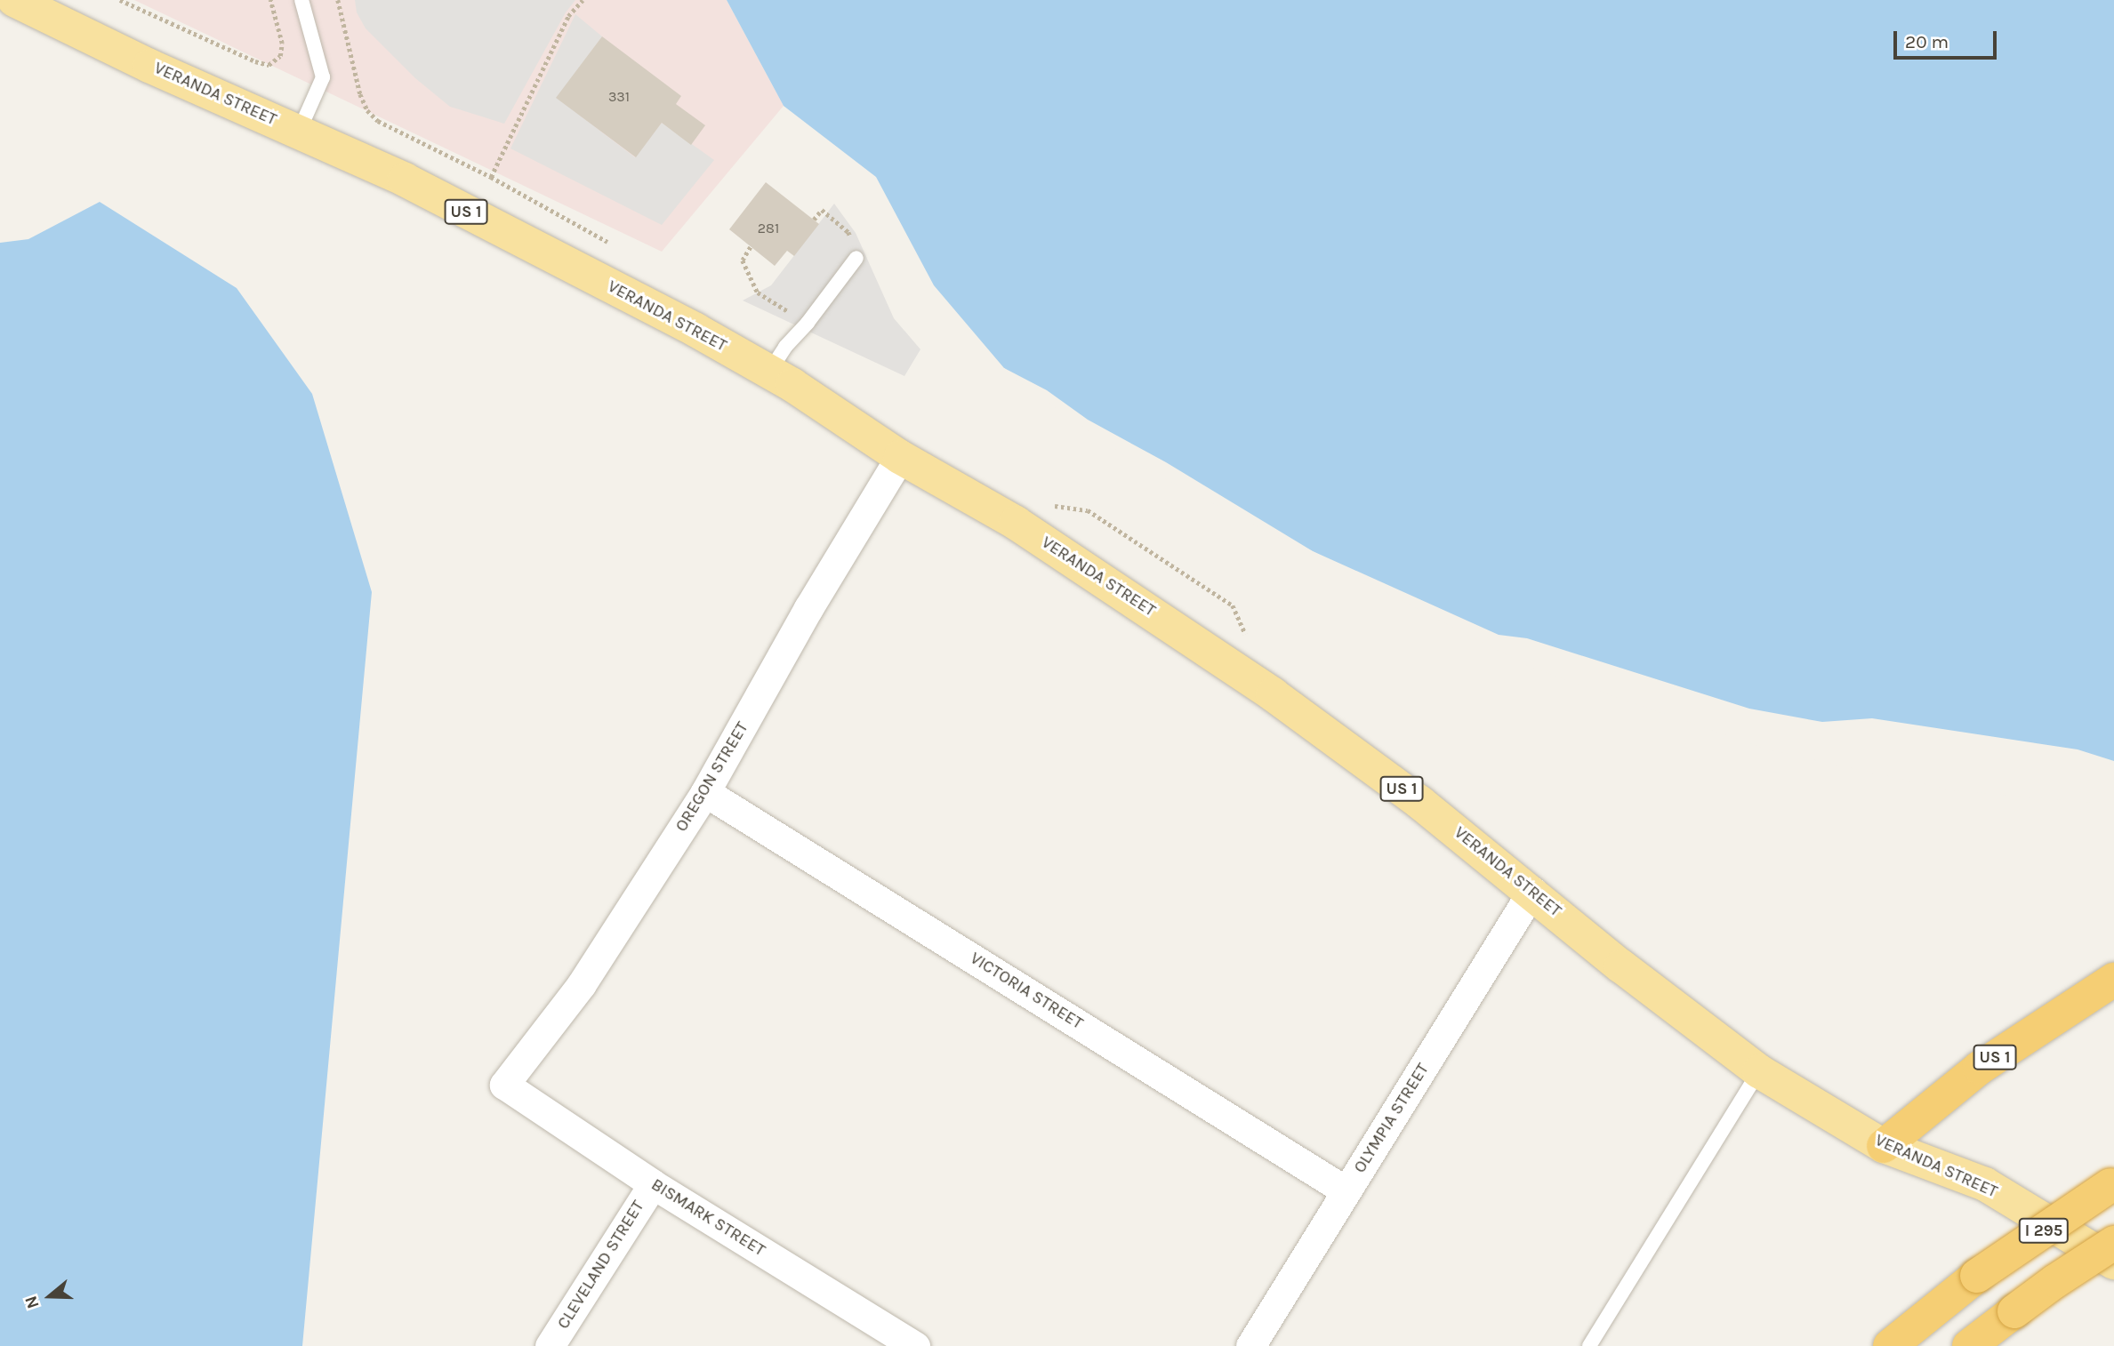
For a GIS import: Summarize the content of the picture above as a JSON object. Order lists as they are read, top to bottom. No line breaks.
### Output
{"streets":{"highway":["US 1","I 295"],"main road":["VERANDA STREET"],"street":["OREGON STREET","VICTORIA STREET","OLYMPIA STREET","BISMARK STREET","CLEVELAND STREET"]},"crossings":[["VERANDA STREET","US 1"],["VERANDA STREET","OREGON STREET"],["VERANDA STREET","OLYMPIA STREET"],["OREGON STREET","VICTORIA STREET"],["OREGON STREET","BISMARK STREET"],["VICTORIA STREET","OLYMPIA STREET"],["BISMARK STREET","CLEVELAND STREET"]],"house_numbers":["331","281"],"scale_bar":"20 m","north":"left"}
